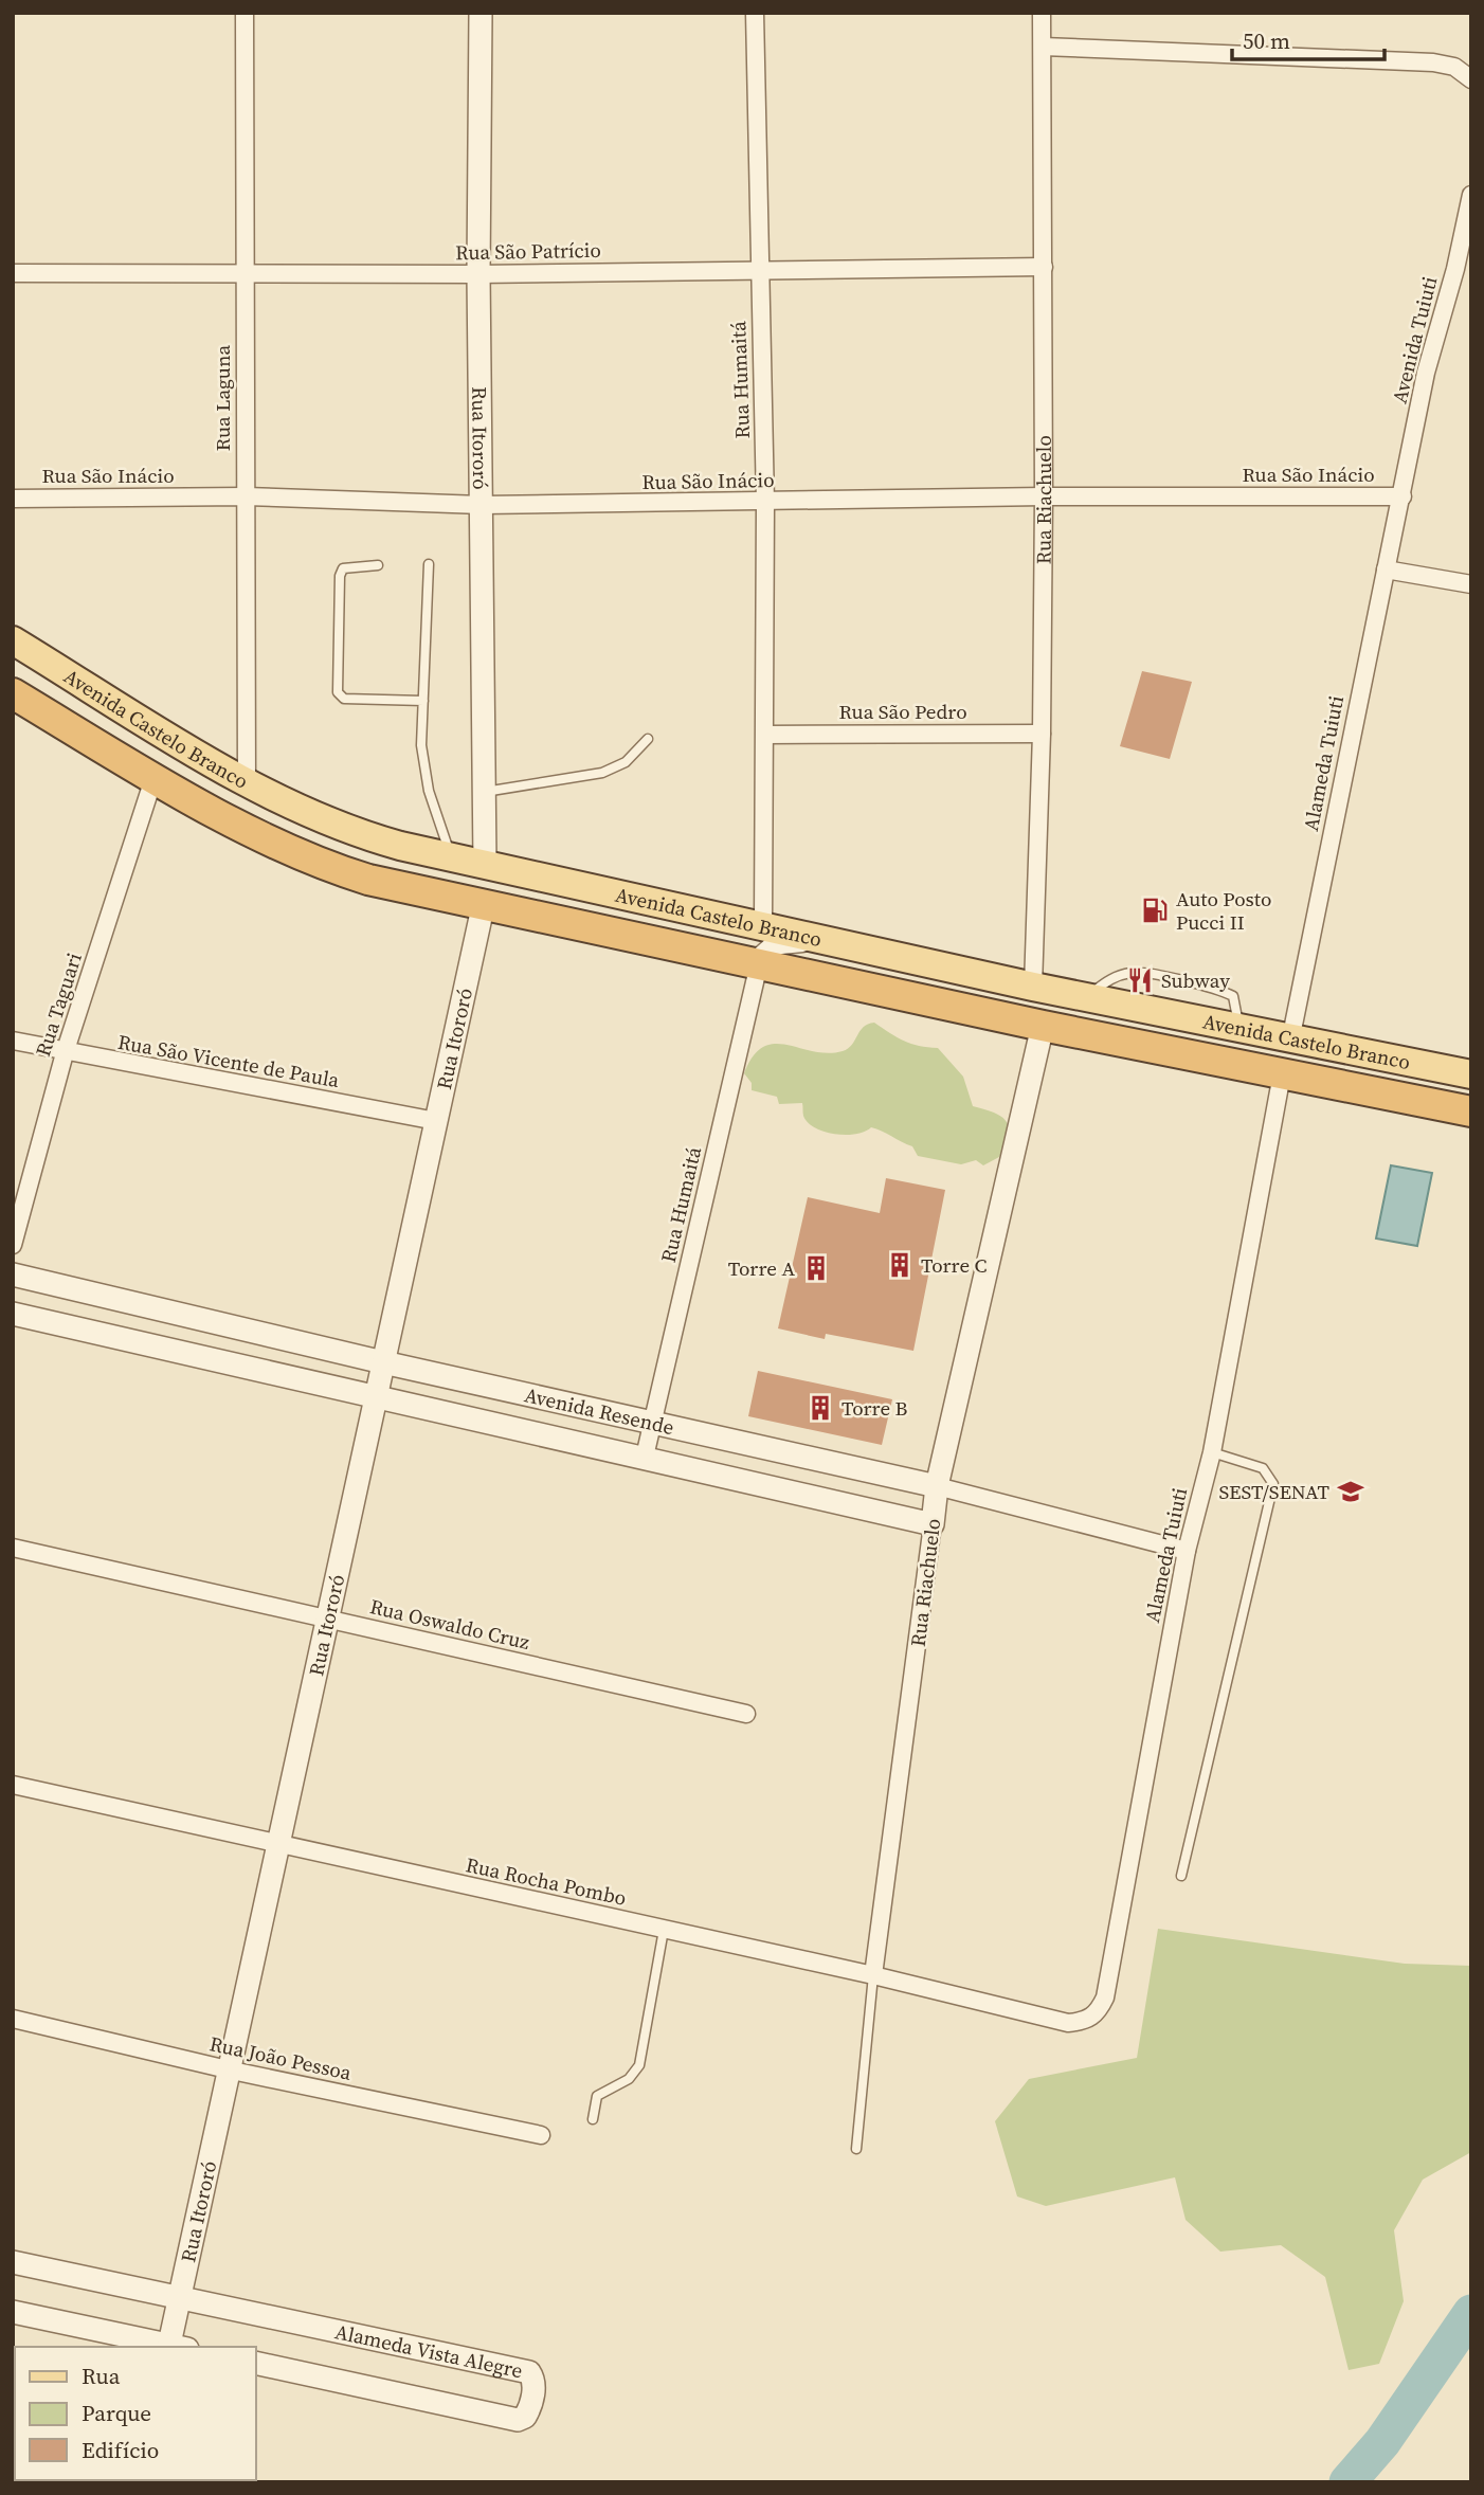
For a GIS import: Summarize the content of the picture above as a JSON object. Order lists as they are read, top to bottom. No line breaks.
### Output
{"streets":{"highway":["Avenida Castelo Branco"],"street":["Rua São Patrício","Avenida Tuiuti","Rua Humaitá","Rua Laguna","Rua Itororó","Rua São Inácio","Rua Riachuelo","Rua São Pedro","Alameda Tuiuti","Rua Taguari","Rua São Vicente de Paula","Avenida Resende","Rua Oswaldo Cruz","Rua Rocha Pombo","Rua João Pessoa","Alameda Vista Alegre"]},"crossings":[["Rua São Patrício","Rua Humaitá"],["Rua São Patrício","Rua Laguna"],["Rua São Patrício","Rua Itororó"],["Rua São Patrício","Rua Riachuelo"],["Avenida Tuiuti","Rua São Inácio"],["Avenida Tuiuti","Alameda Tuiuti"],["Rua Humaitá","Rua São Inácio"],["Rua Humaitá","Rua São Pedro"],["Rua Humaitá","Avenida Castelo Branco"],["Rua Humaitá","Avenida Resende"],["Rua Laguna","Rua São Inácio"],["Rua Laguna","Avenida Castelo Branco"],["Rua Itororó","Rua São Inácio"],["Rua Itororó","Avenida Castelo Branco"],["Rua Itororó","Rua São Vicente de Paula"],["Rua Itororó","Avenida Resende"],["Rua Itororó","Rua Oswaldo Cruz"],["Rua Itororó","Rua Rocha Pombo"],["Rua Itororó","Rua João Pessoa"],["Rua Itororó","Alameda Vista Alegre"],["Rua São Inácio","Rua Riachuelo"],["Rua São Inácio","Alameda Tuiuti"],["Rua Riachuelo","Rua São Pedro"],["Rua Riachuelo","Avenida Castelo Branco"],["Rua Riachuelo","Avenida Resende"],["Rua Riachuelo","Rua Rocha Pombo"],["Avenida Castelo Branco","Alameda Tuiuti"],["Avenida Castelo Branco","Rua Taguari"],["Alameda Tuiuti","Avenida Resende"],["Alameda Tuiuti","Rua Rocha Pombo"],["Rua Taguari","Rua São Vicente de Paula"]],"places":{"fuel station":["Auto Posto Pucci II"],"restaurant":["Subway"],"building":["Torre C","Torre A","Torre B"],"school or university":["SEST/SENAT"]},"legend":["Rua","Parque","Edifício"],"scale_bar":"50 m"}
